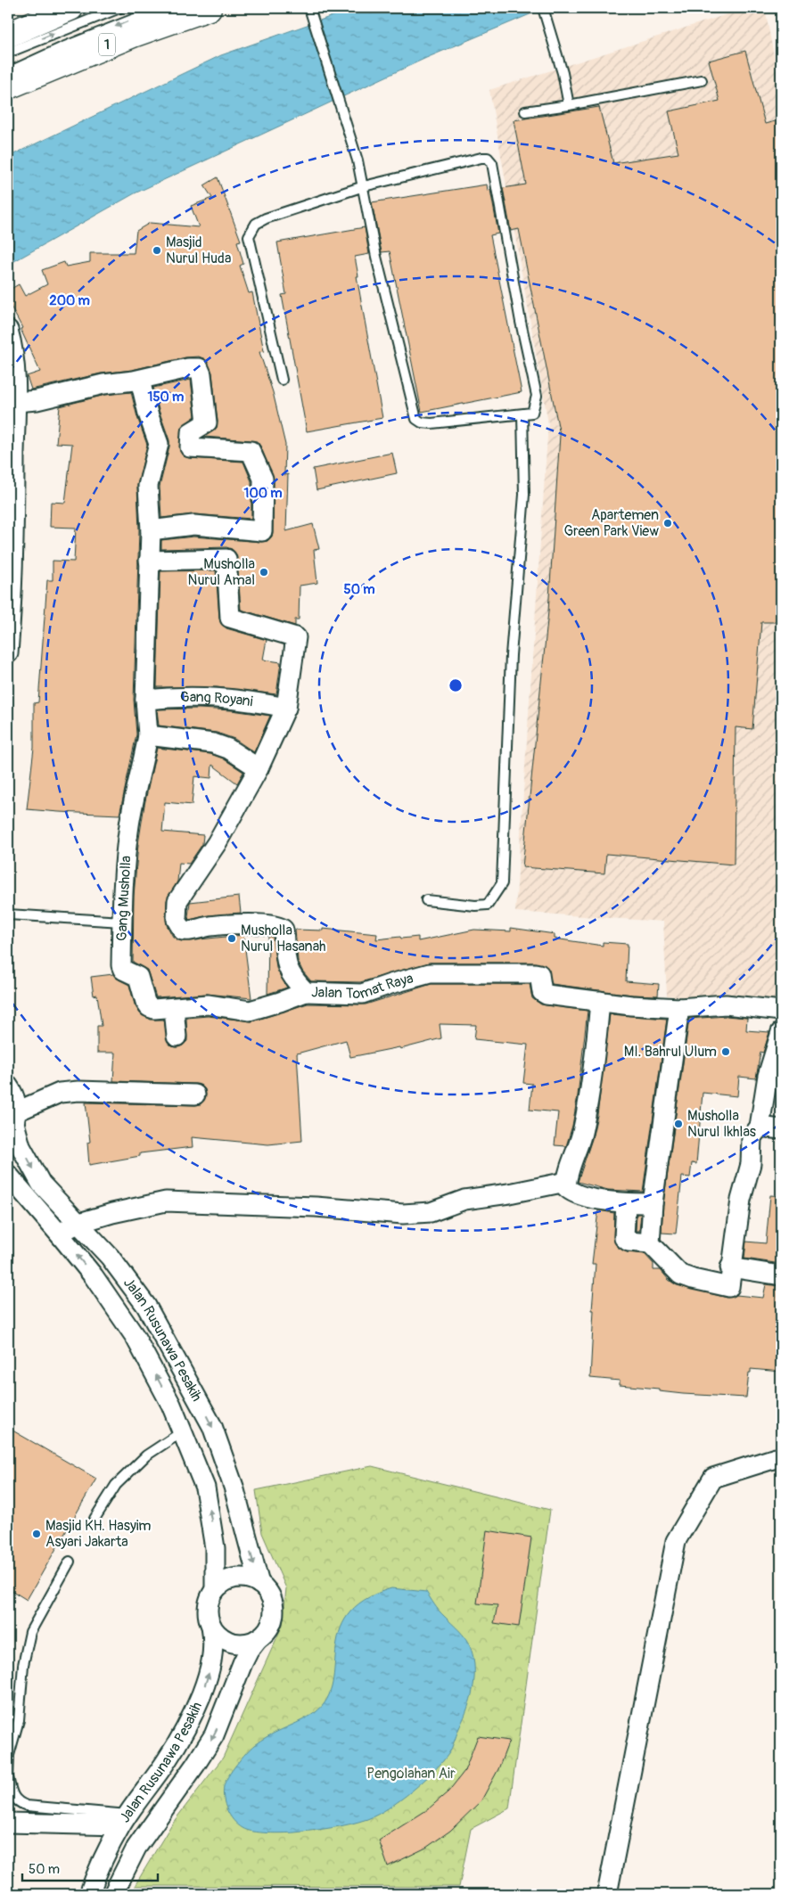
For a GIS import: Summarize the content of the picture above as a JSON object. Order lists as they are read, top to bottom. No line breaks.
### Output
{"streets":{"highway":["1"],"street":["Gang Royani","Gang Musholla","Jalan Tomat Raya","Jalan Rusunawa Pesakih"]},"crossings":[["Gang Royani","Gang Musholla"],["Gang Royani","Jalan Tomat Raya"],["Gang Musholla","Jalan Tomat Raya"]],"parks":["Pengolahan Air"],"places":["Masjid Nurul Huda","Apartemen Green Park View","Musholla Nurul Amal","Musholla Nurul Hasanah","MI. Bahrul Ulum","Musholla Nurul Ikhlas","Masjid KH. Hasyim Asyari Jakarta"],"scale_bar":"50 m","rings":["200 m","150 m","100 m","50 m"]}
